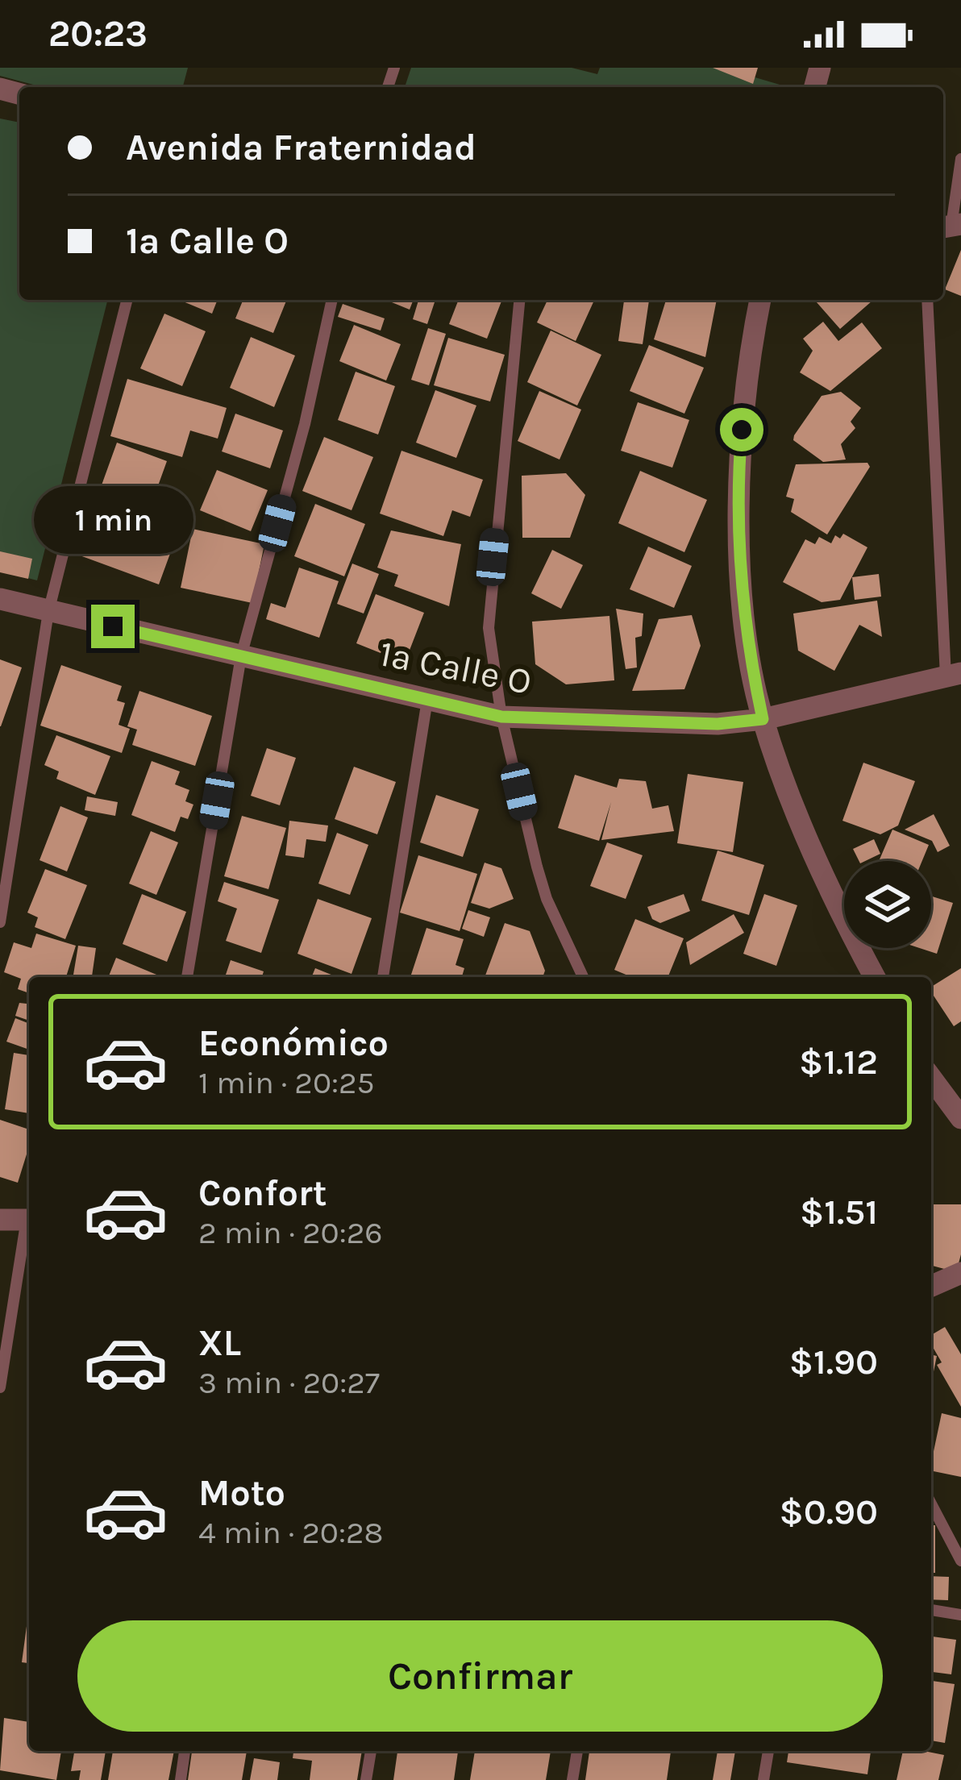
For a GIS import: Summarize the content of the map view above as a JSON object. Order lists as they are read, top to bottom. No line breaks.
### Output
{"streets":{"street":["1a Calle O"]},"page":{"status":"20:23","banner":["Avenida Fraternidad","1a Calle O"],"bubble":"1 min","list":[{"name":"Económico","note":"1 min · 20:25","value":"$1.12"},{"name":"Confort","note":"2 min · 20:26","value":"$1.51"},{"name":"XL","note":"3 min · 20:27","value":"$1.90"},{"name":"Moto","note":"4 min · 20:28","value":"$0.90"}],"buttons":"Confirmar"}}
